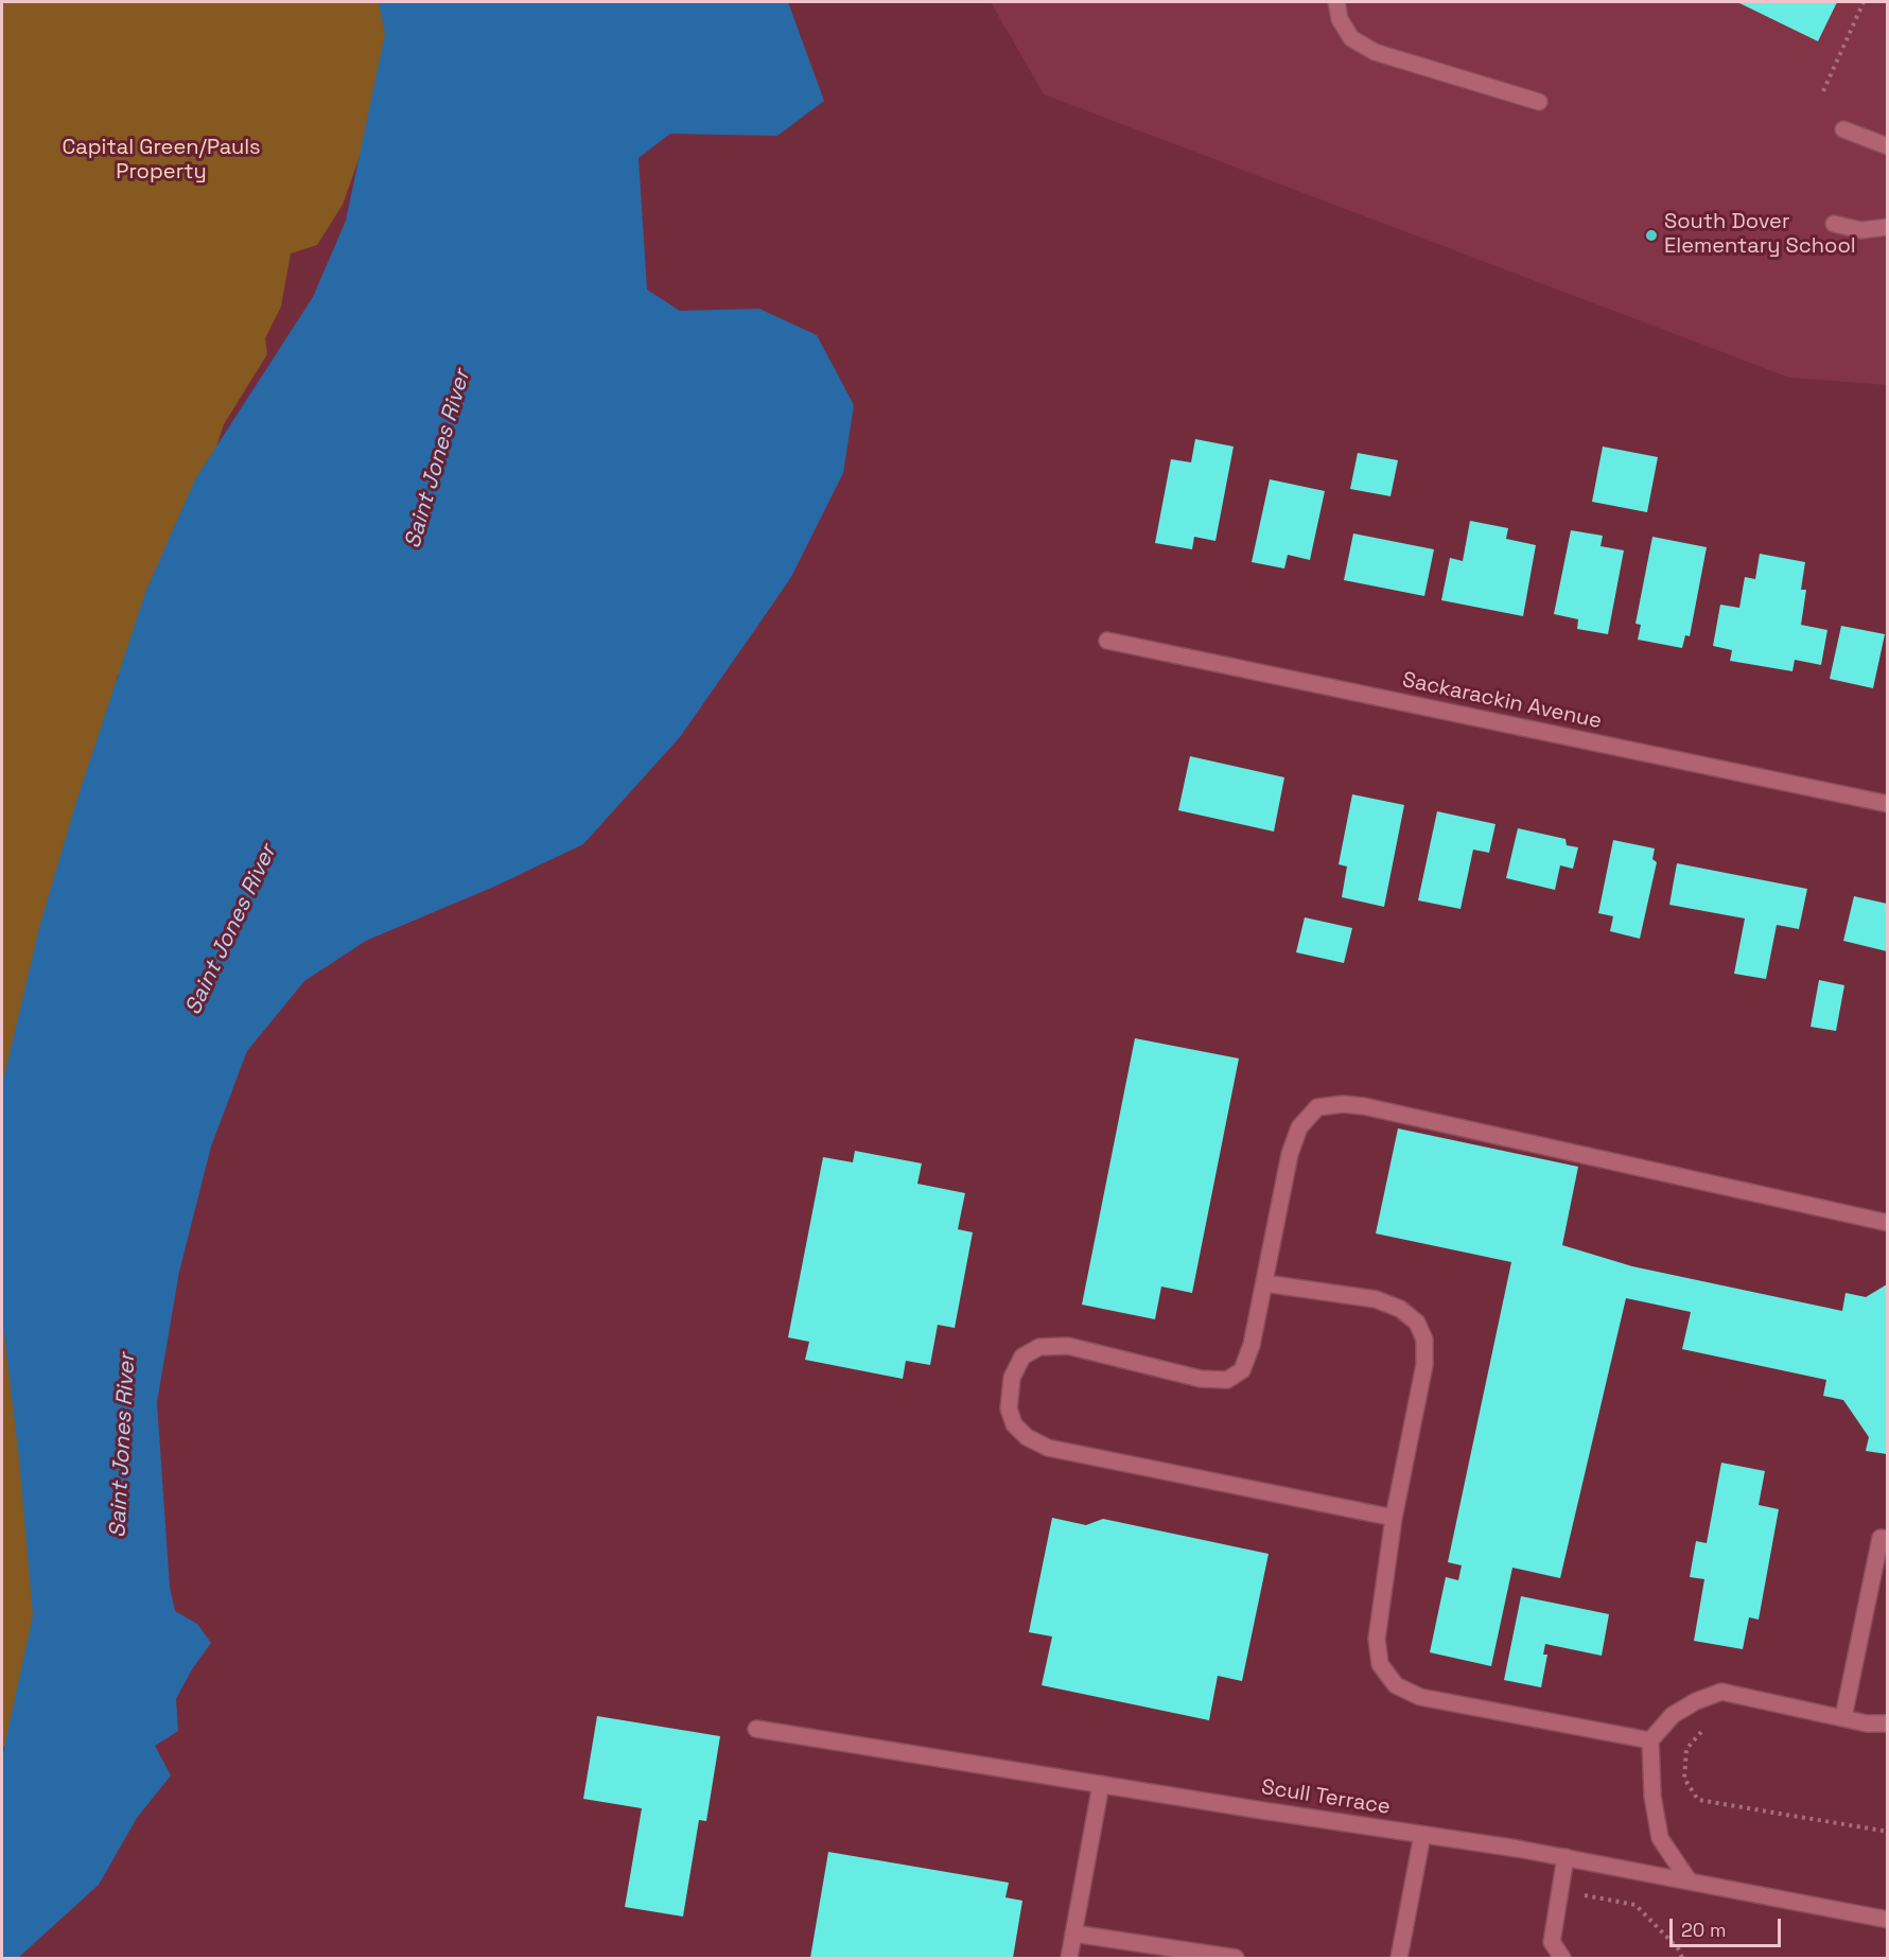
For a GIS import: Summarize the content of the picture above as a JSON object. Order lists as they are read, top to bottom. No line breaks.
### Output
{"streets":{"street":["Sackarackin Avenue","Scull Terrace"]},"water":["Saint Jones River"],"parks":["Capital Green/Pauls Property"],"places":["South Dover Elementary School"],"scale_bar":"20 m"}
